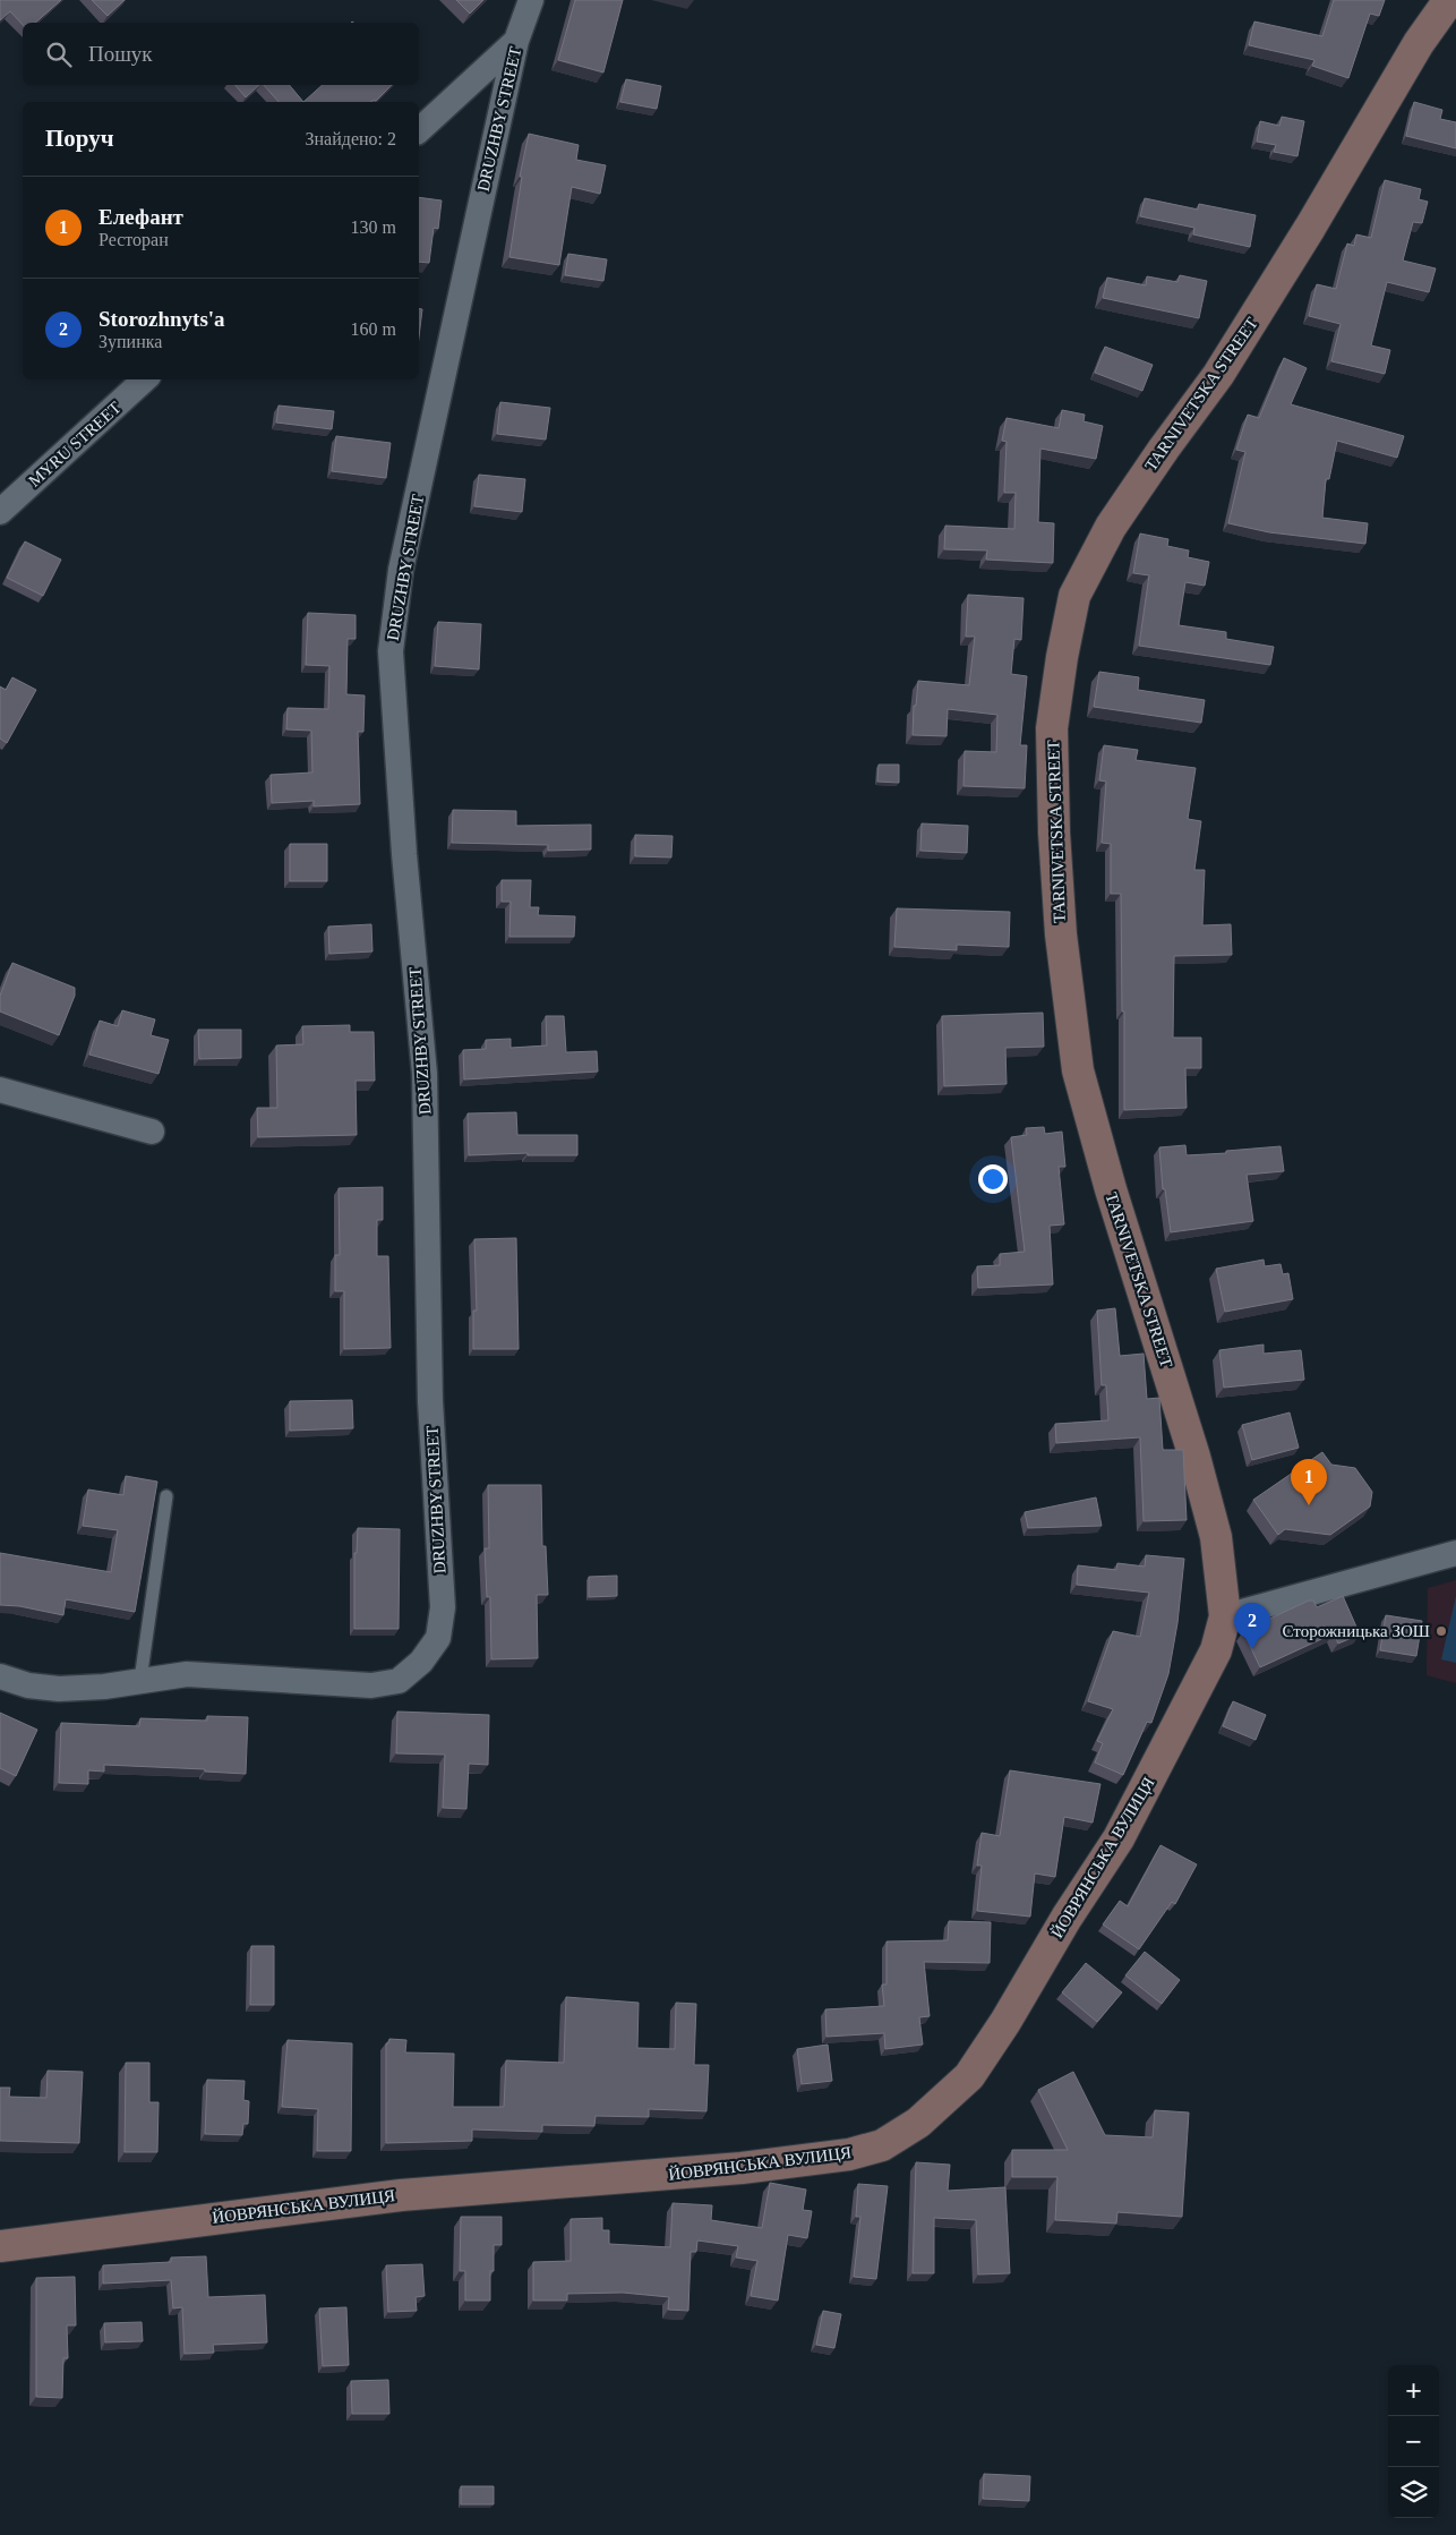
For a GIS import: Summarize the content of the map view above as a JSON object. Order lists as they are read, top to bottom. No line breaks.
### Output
{"streets":{"street":["DRUZHBY STREET","TARNIVETSKA STREET","MYRU STREET","ЙОВРЯНСЬКА ВУЛИЦЯ"]},"crossings":[["TARNIVETSKA STREET","ЙОВРЯНСЬКА ВУЛИЦЯ"]],"places":["Сторожницька ЗОШ"],"page":{"search":"Пошук","heading":["Поруч","Знайдено: 2"],"list":[{"mark":"1","name":"Елефант","note":"Ресторан","value":"130 m"},{"mark":"2","name":"Storozhnyts'a","note":"Зупинка","value":"160 m"}],"pins":["1","2"],"map_buttons":["+","−"]}}
